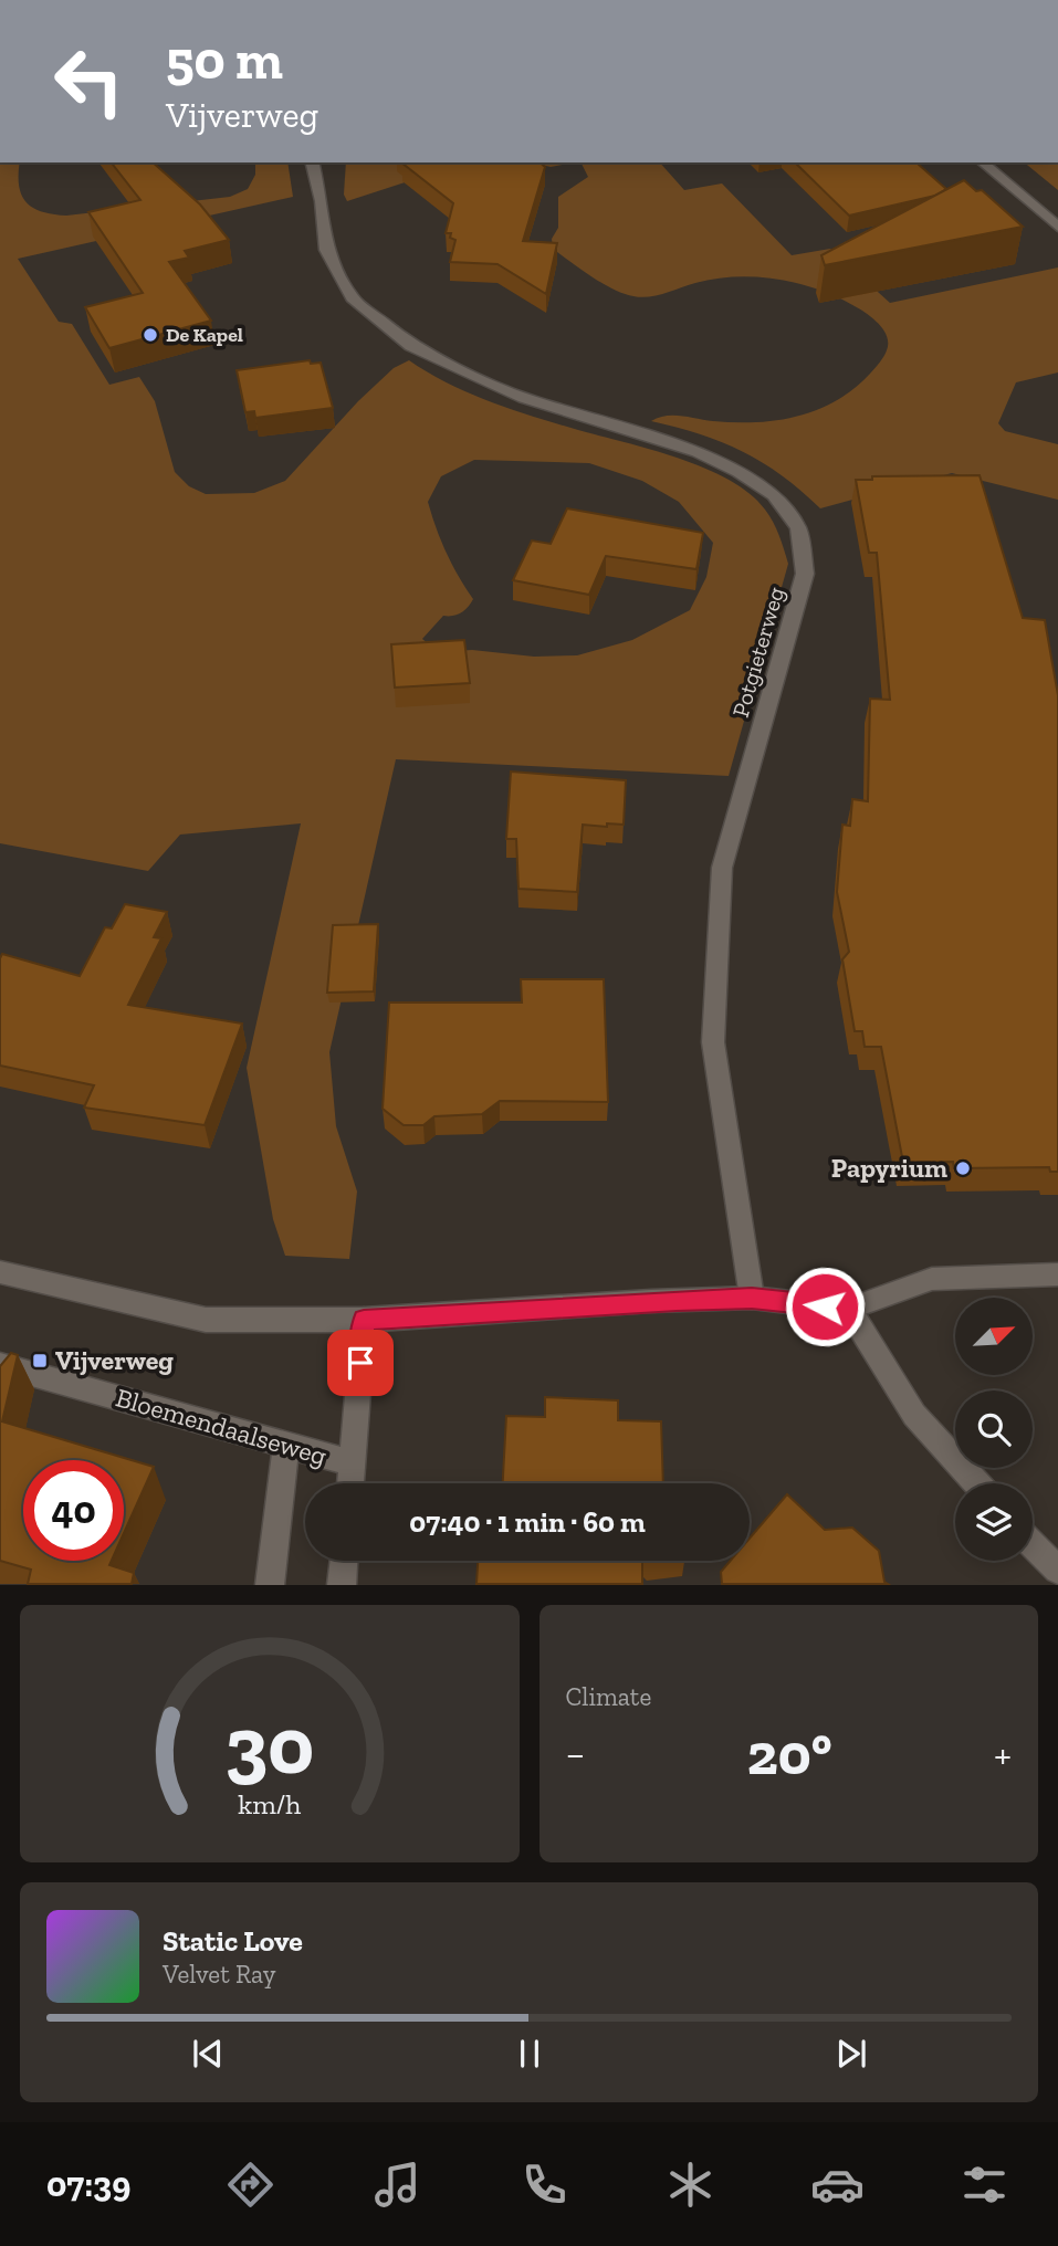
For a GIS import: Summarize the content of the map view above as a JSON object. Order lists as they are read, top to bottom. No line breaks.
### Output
{"streets":{"street":["Potgieterweg","Bloemendaalseweg"]},"places":{"other":["De Kapel","Papyrium"],"transit":["Vijverweg"]},"north":"top right","page":{"turn":["50 m","Vijverweg"],"limit":"40","trip":"07:40 · 1 min · 60 m","tile":"Climate","heat":["−","20°","+"],"song":["Static Love","Velvet Ray"],"tabs":"07:39","gauge":["30","km/h"]}}
